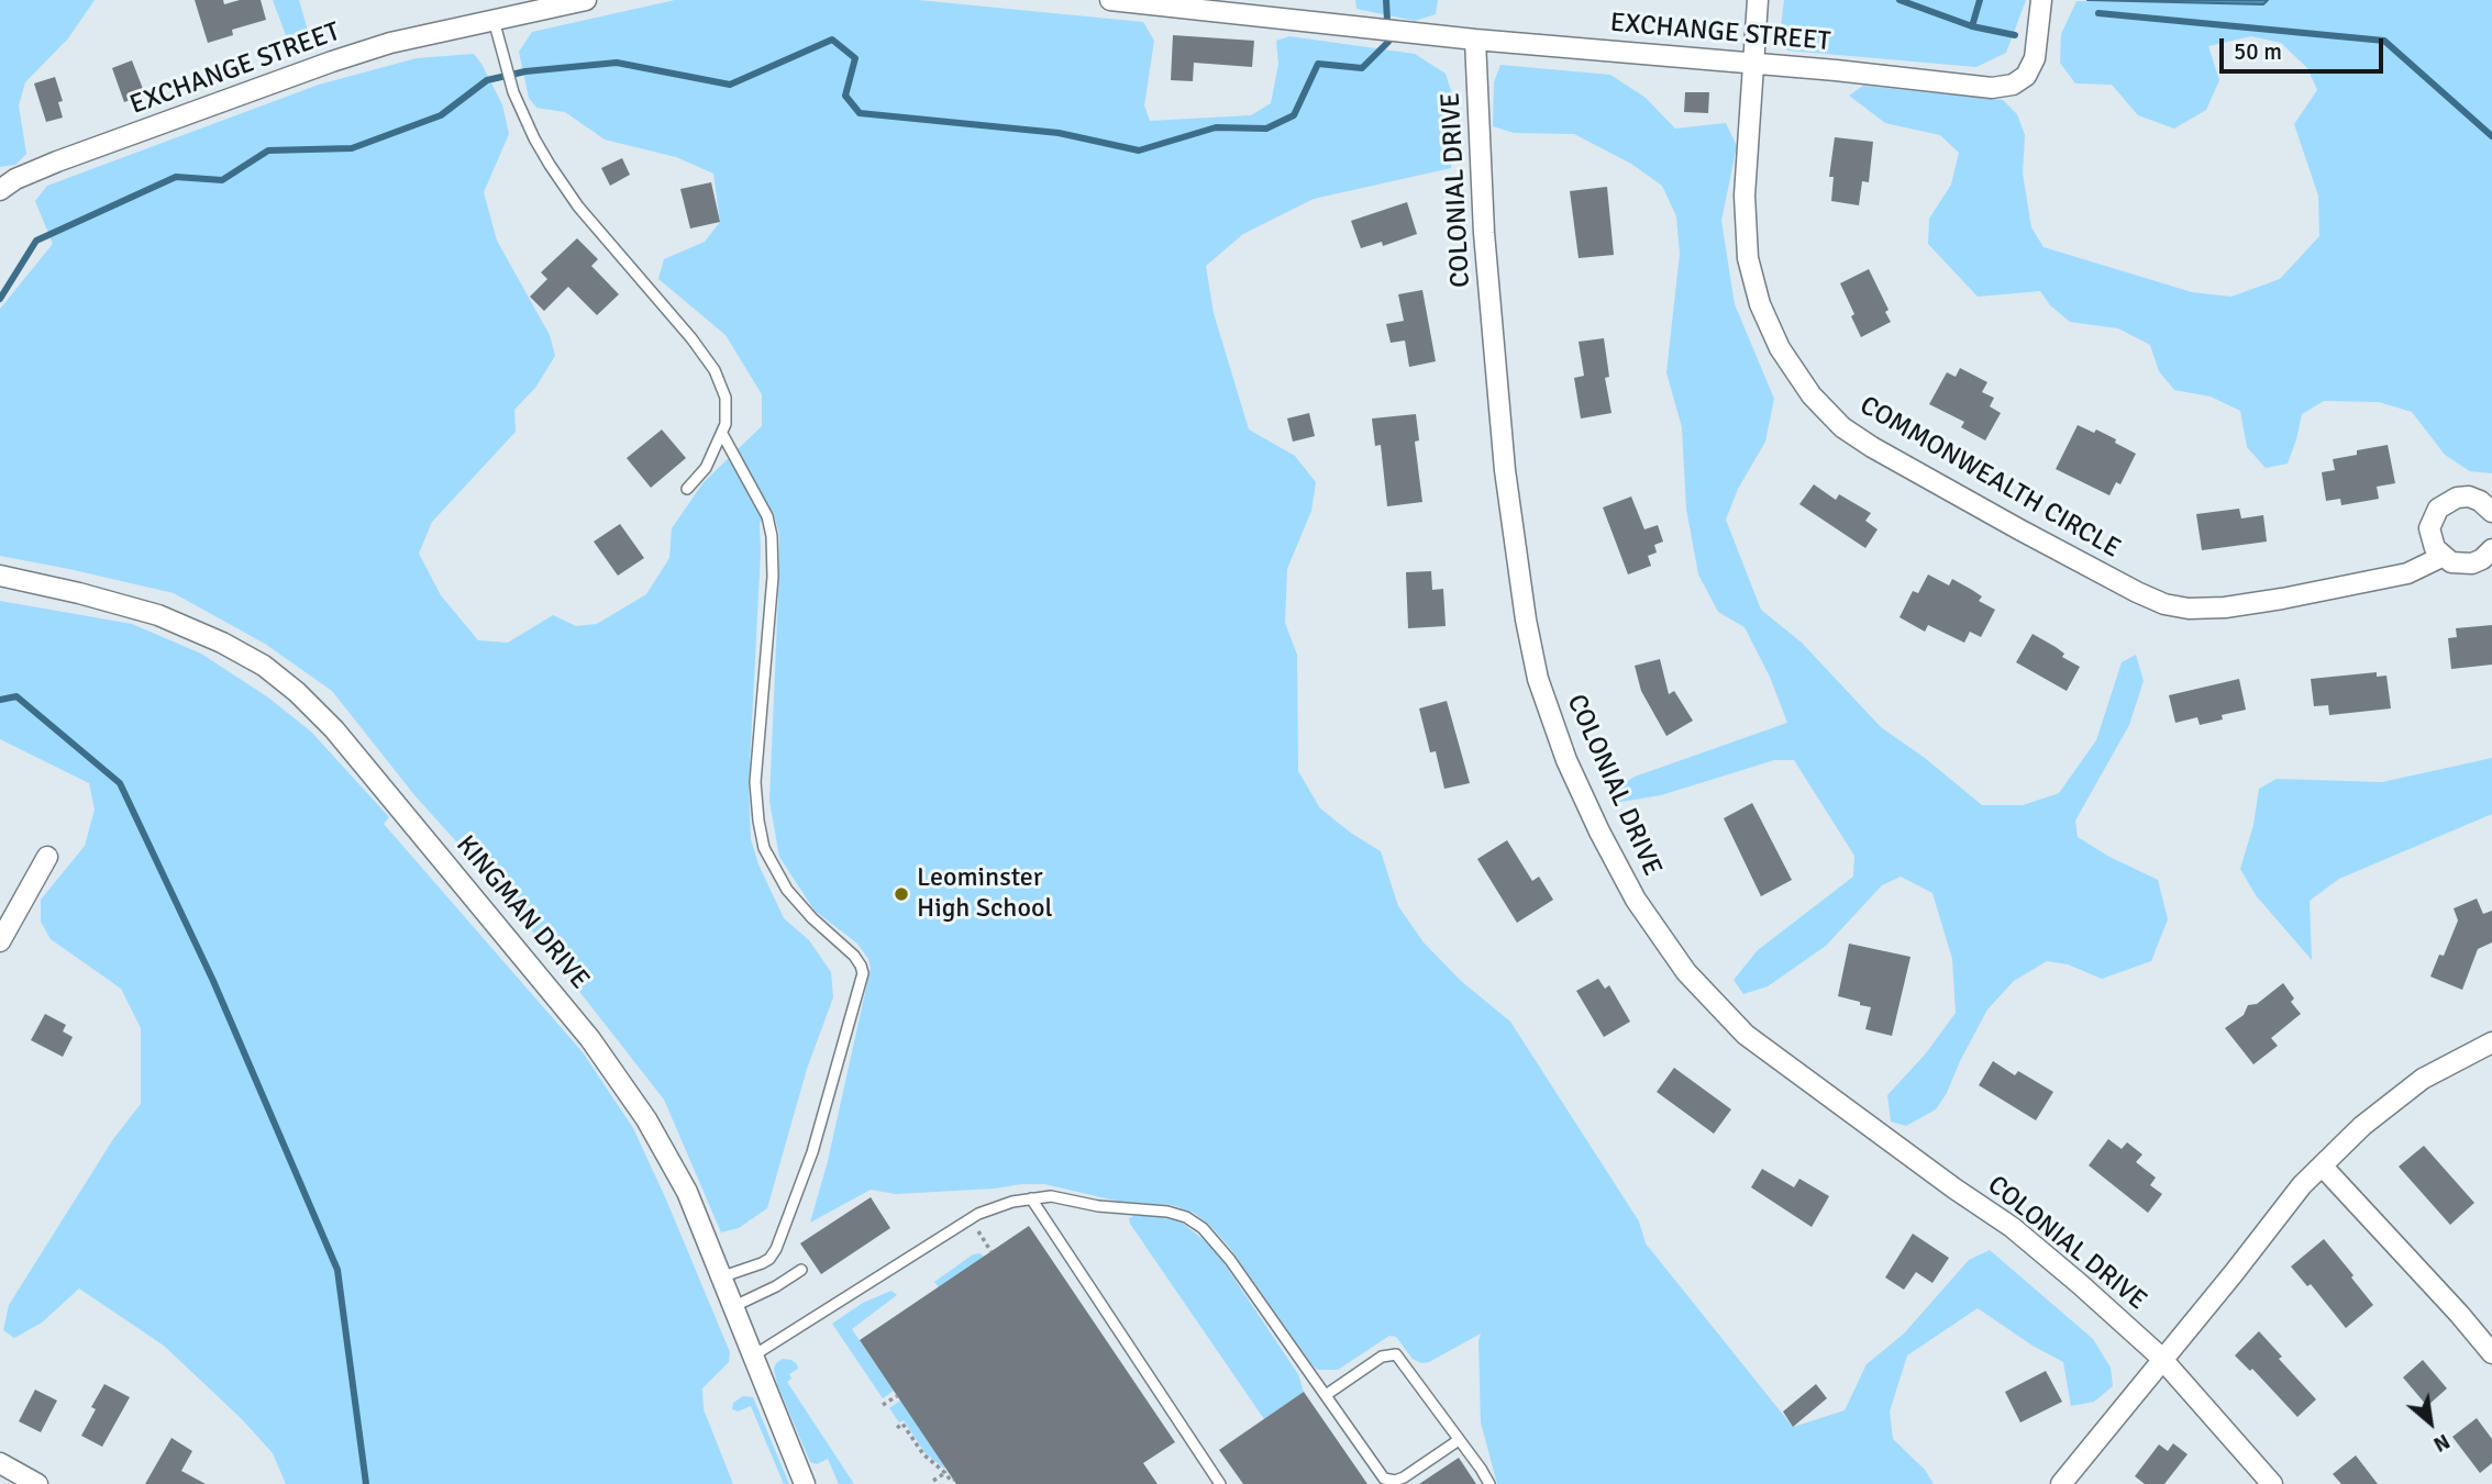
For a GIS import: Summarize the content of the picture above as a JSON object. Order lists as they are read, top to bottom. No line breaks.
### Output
{"streets":{"street":["EXCHANGE STREET","COLONIAL DRIVE","COMMONWEALTH CIRCLE","KINGMAN DRIVE"]},"crossings":[["EXCHANGE STREET","COLONIAL DRIVE"],["EXCHANGE STREET","COMMONWEALTH CIRCLE"]],"places":["Leominster High School"],"scale_bar":"50 m","north":"bottom right"}
